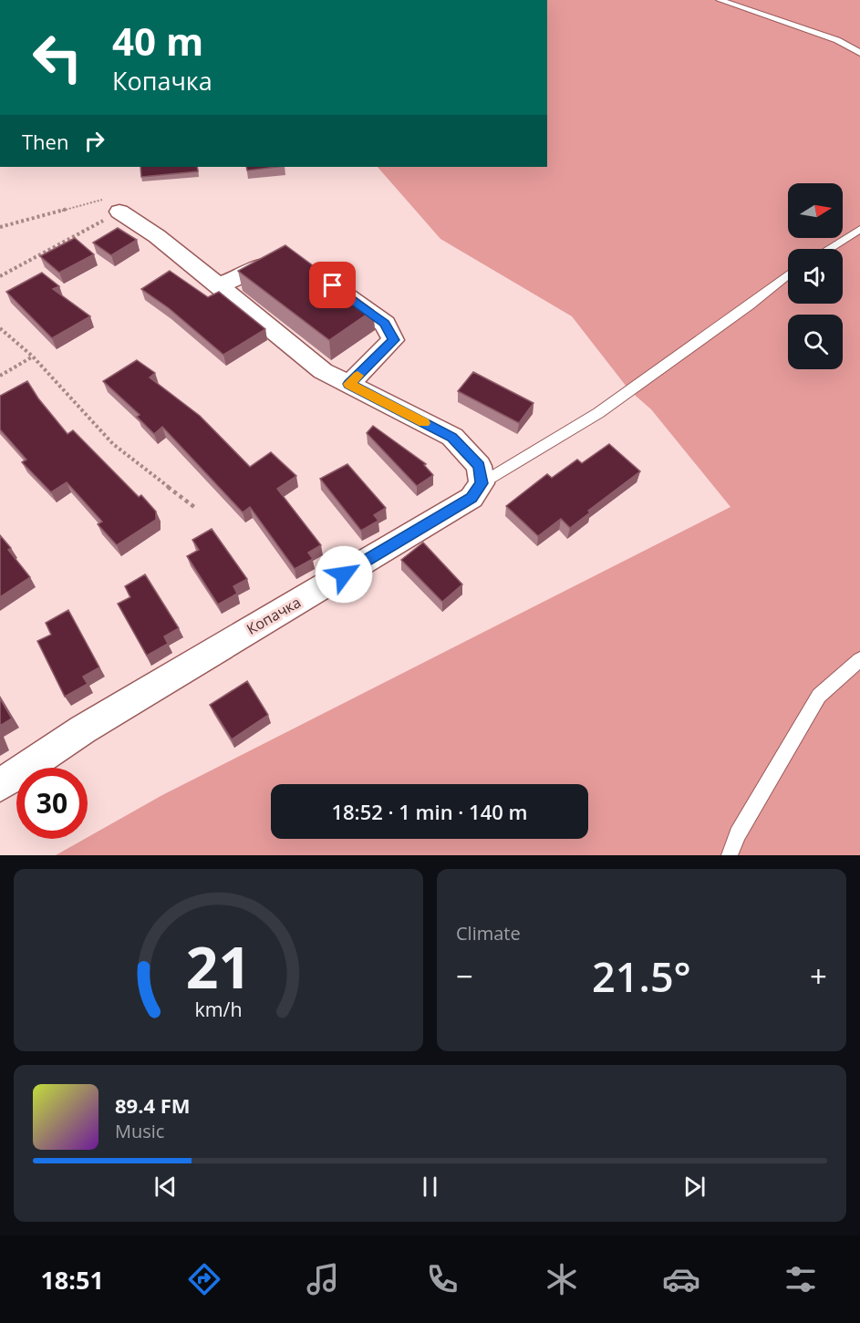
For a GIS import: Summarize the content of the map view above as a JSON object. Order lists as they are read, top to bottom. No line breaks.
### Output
{"streets":{"street":["Копачка"]},"north":"right","page":{"turn":["40 m","Копачка"],"then":"Then","limit":"30","trip":"18:52 · 1 min · 140 m","tile":"Climate","heat":["−","21.5°","+"],"song":["89.4 FM","Music"],"tabs":"18:51","gauge":["21","km/h"]}}
